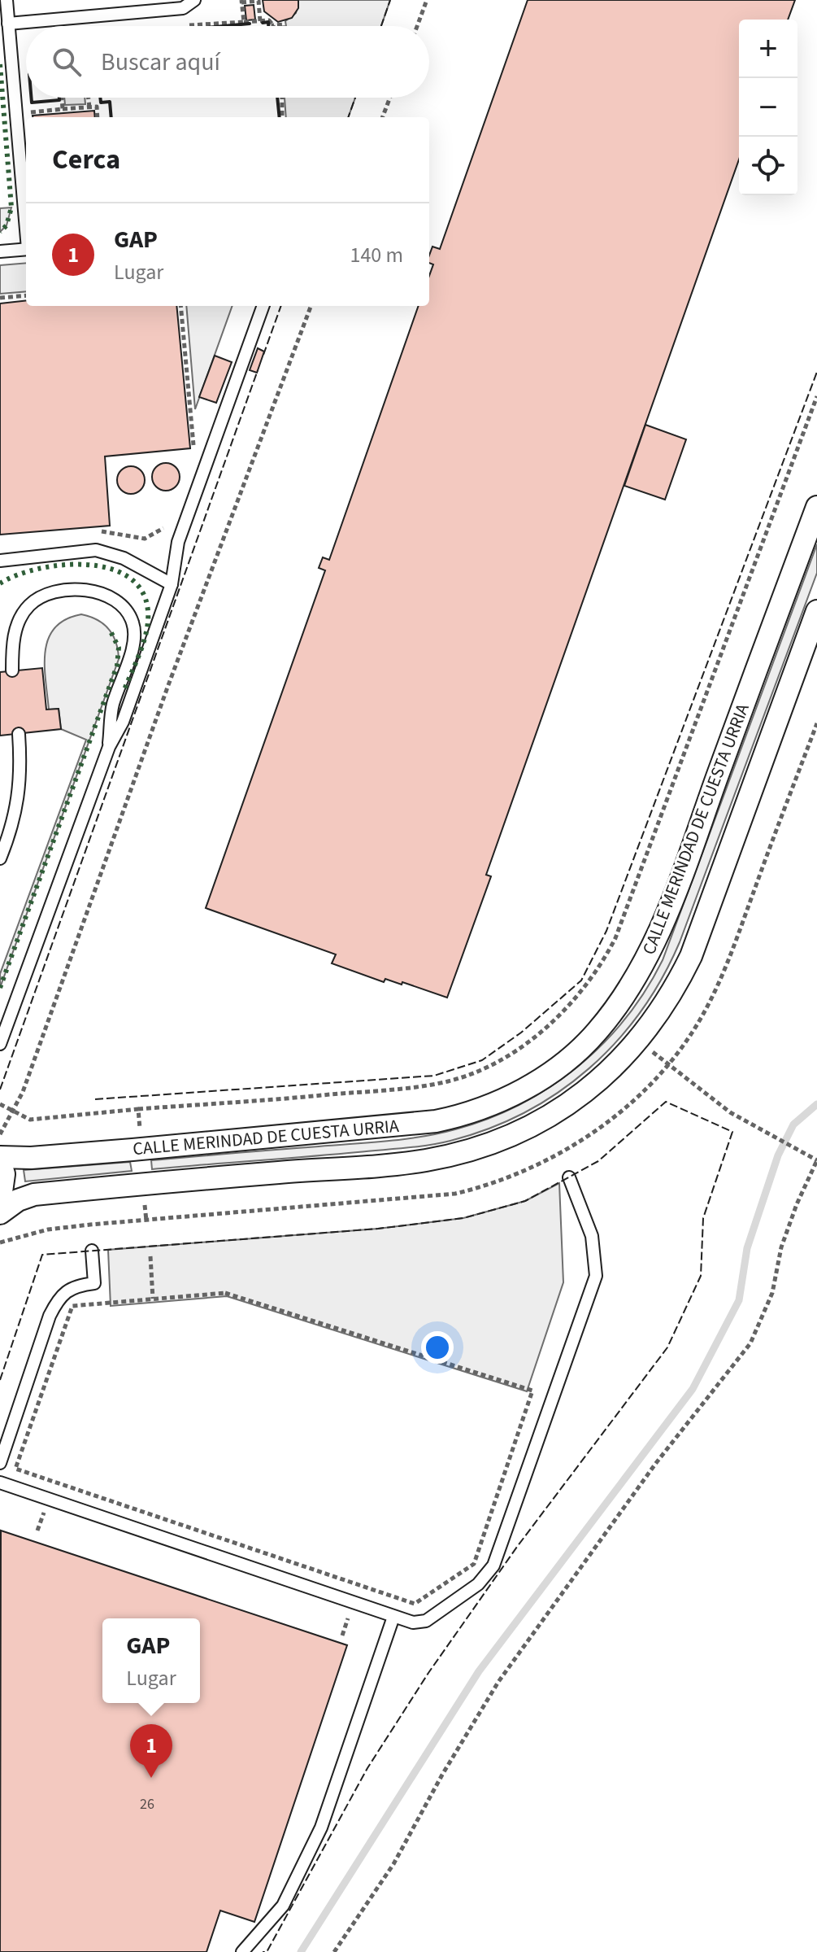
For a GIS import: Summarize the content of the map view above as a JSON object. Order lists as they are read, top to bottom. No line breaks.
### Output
{"streets":{"street":["CALLE MERINDAD DE CUESTA URRIA"]},"house_numbers":["26"],"page":{"map_buttons":["+","−"],"search":"Buscar aquí","heading":"Cerca","list":[{"mark":"1","name":"GAP","note":"Lugar","value":"140 m"}],"popup":["GAP","Lugar"],"pins":"1"}}
